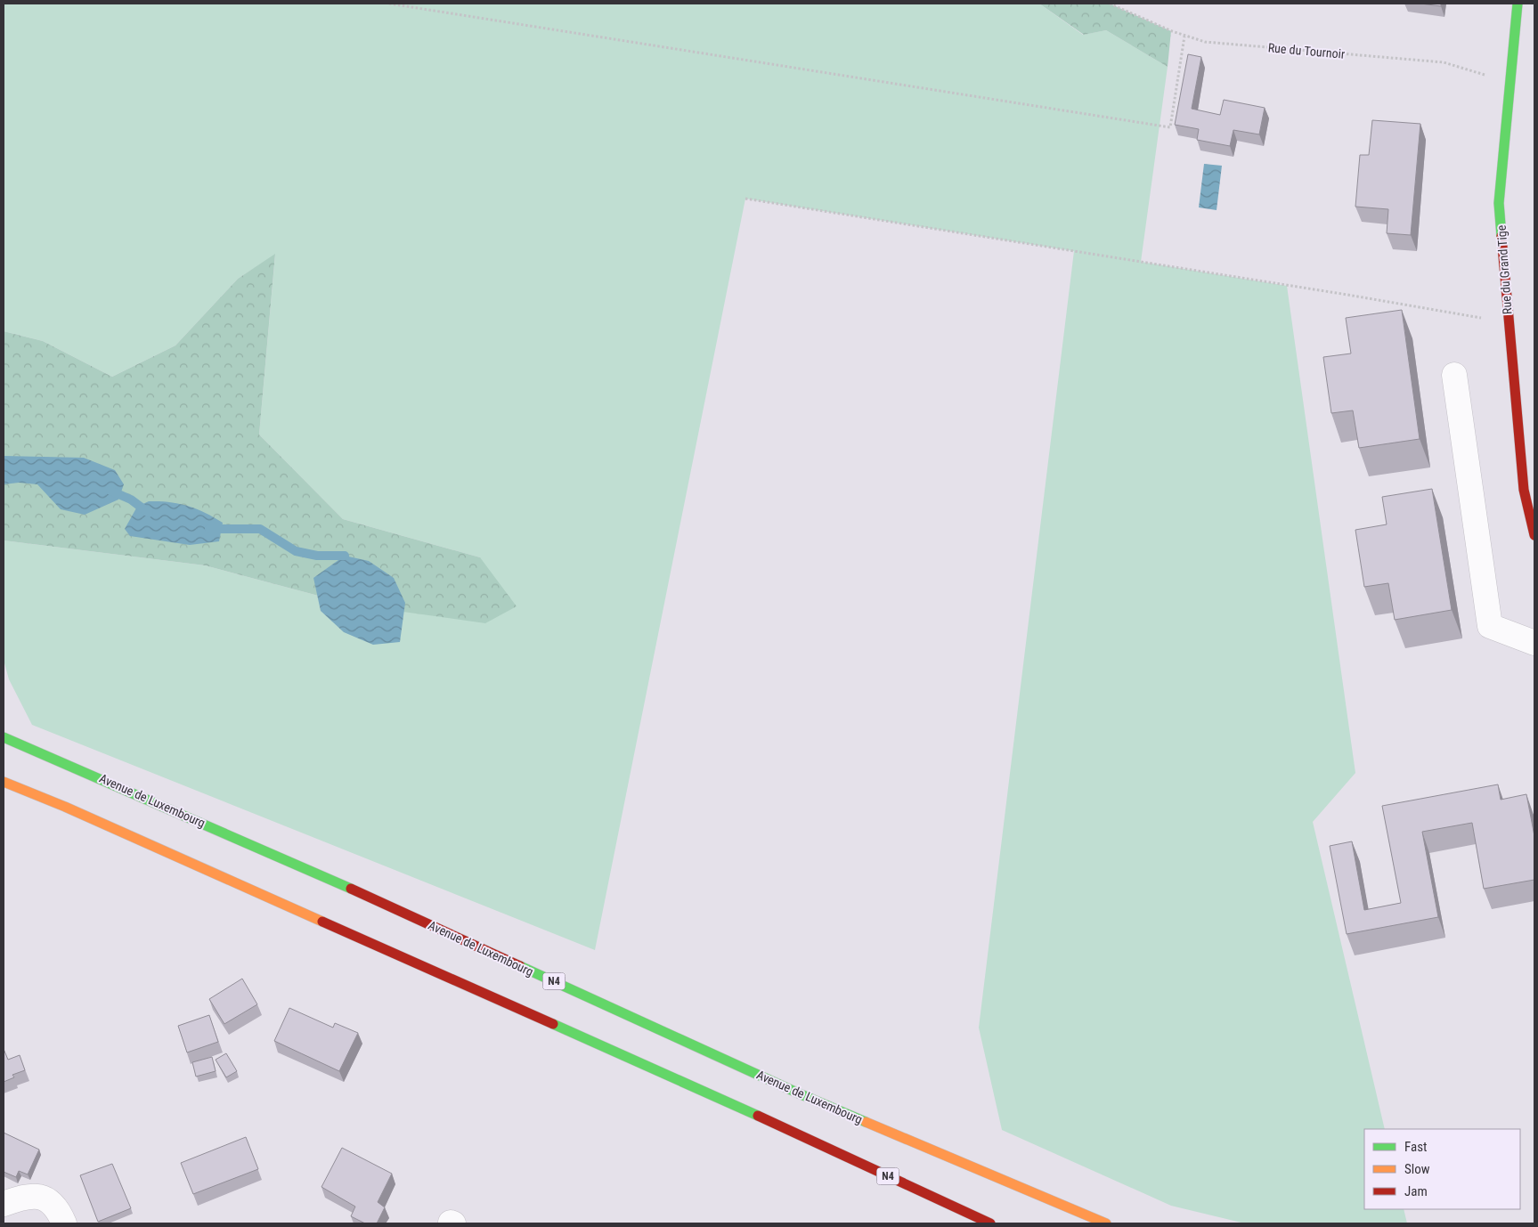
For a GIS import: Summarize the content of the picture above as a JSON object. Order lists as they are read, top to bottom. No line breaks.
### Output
{"streets":{"main road":["Rue du Grand Tige","Avenue de Luxembourg","N4"],"path":["Rue du Tournoir"]},"crossings":[["Rue du Tournoir","Rue du Grand Tige"]],"legend":["Fast","Slow","Jam"]}
